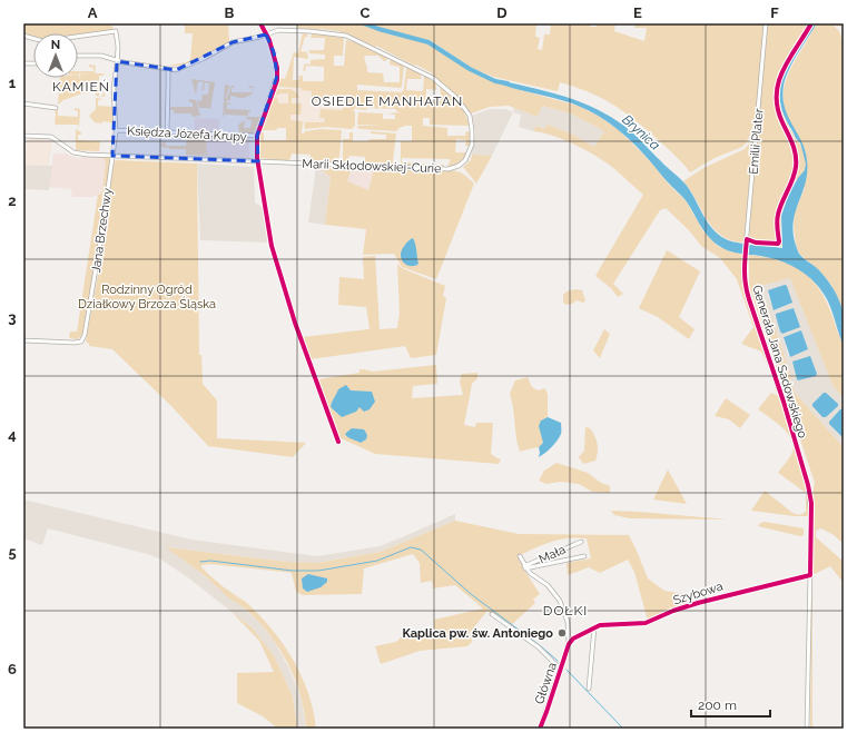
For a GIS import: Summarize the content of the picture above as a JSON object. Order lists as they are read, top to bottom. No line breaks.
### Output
{"streets":{"street":["Księdza Józefa Krupy","Emilii Plater","Marii Skłodowskiej-Curie","Jana Brzechwy","Generała Jana Sadowskiego","Mała","Szybowa","Główna"]},"crossings":[["Księdza Józefa Krupy","Jana Brzechwy"],["Emilii Plater","Generała Jana Sadowskiego"],["Marii Skłodowskiej-Curie","Jana Brzechwy"],["Generała Jana Sadowskiego","Szybowa"],["Mała","Główna"],["Szybowa","Główna"]],"districts":["KAMIEŃ","OSIEDLE MANHATAN","DOŁKI"],"water":["Brynica"],"parks":["Rodzinny Ogród Działkowy Brzoza Śląska"],"places":["Kaplica pw. św. Antoniego"],"scale_bar":"200 m","north":"top","grid":{"columns":["A","B","C","D","E","F"],"rows":["1","2","3","4","5","6"]}}
